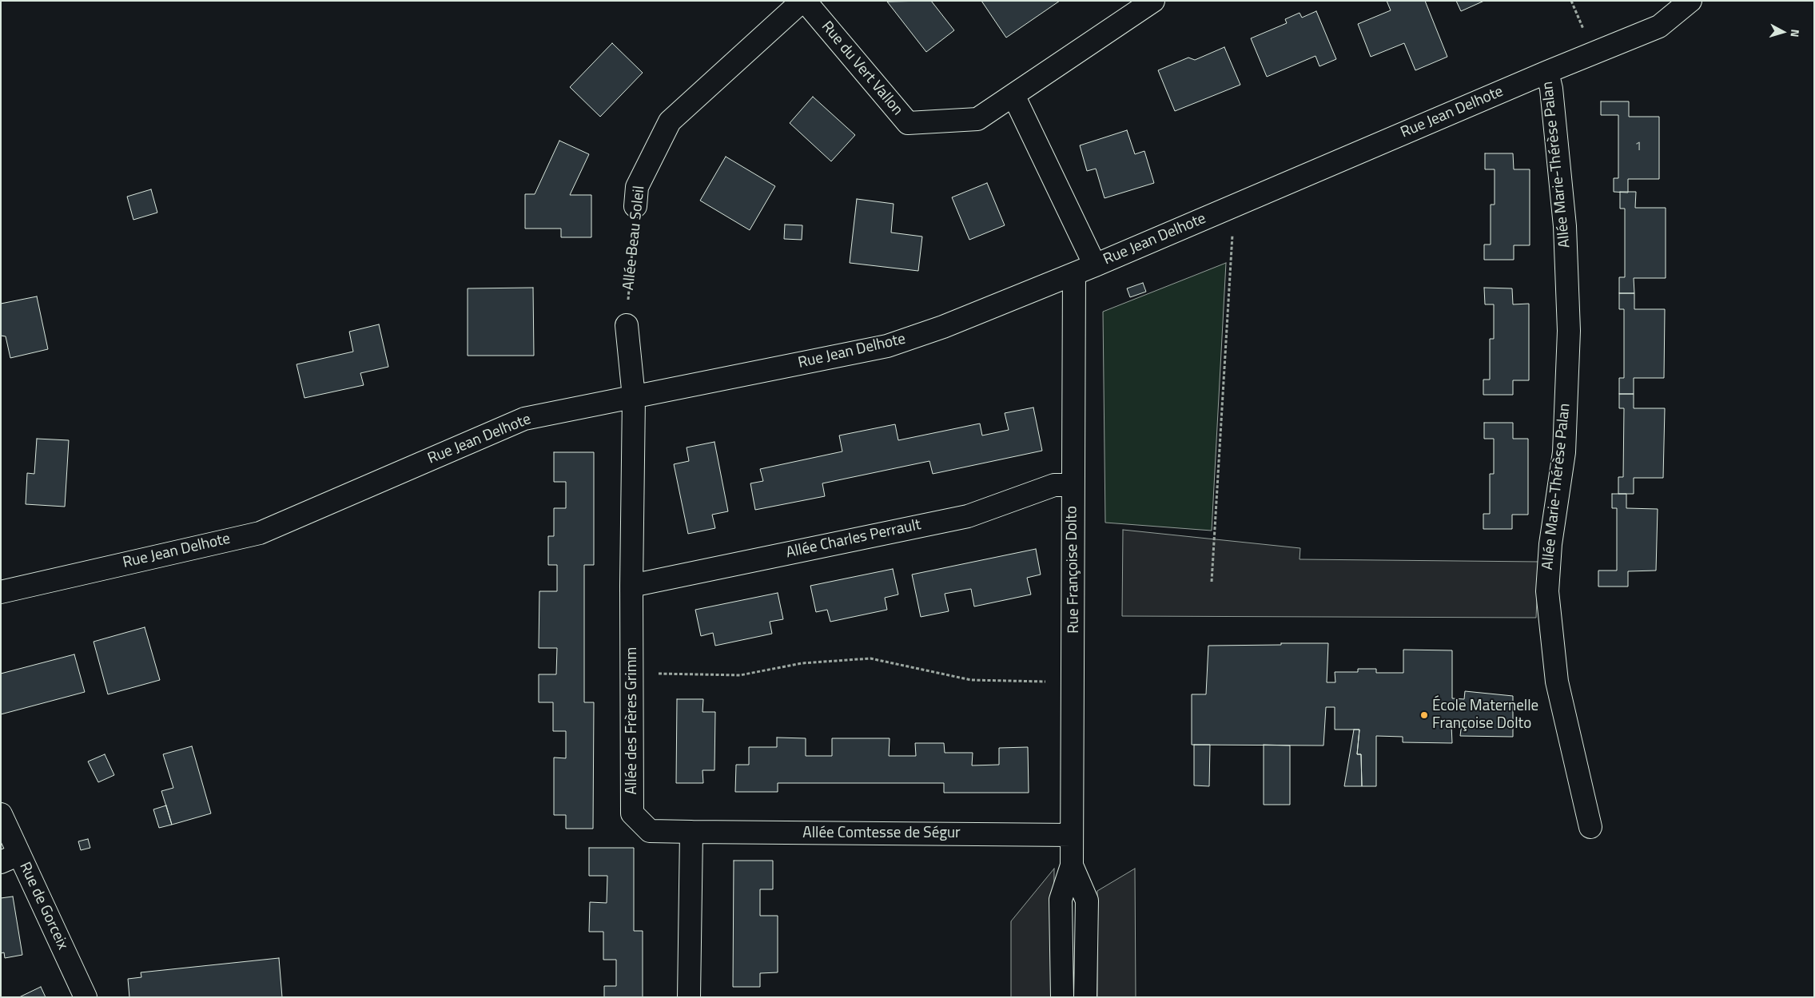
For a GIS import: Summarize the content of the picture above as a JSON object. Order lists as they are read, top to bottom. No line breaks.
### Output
{"streets":{"street":["Rue du Vert Vallon","Rue Jean Delhote","Allée Marie-Thérèse Palan","Allée Beau Soleil","Allée Charles Perrault","Rue Françoise Dolto","Allée des Frères Grimm","Allée Comtesse de Ségur","Rue de Gorceix"]},"crossings":[["Rue du Vert Vallon","Allée Beau Soleil"],["Rue Jean Delhote","Allée Marie-Thérèse Palan"],["Rue Jean Delhote","Rue Françoise Dolto"],["Rue Jean Delhote","Allée des Frères Grimm"],["Allée Charles Perrault","Rue Françoise Dolto"],["Allée Charles Perrault","Allée des Frères Grimm"],["Rue Françoise Dolto","Allée Comtesse de Ségur"],["Allée des Frères Grimm","Allée Comtesse de Ségur"]],"places":["École Maternelle Françoise Dolto"],"house_numbers":["1"],"north":"right"}
